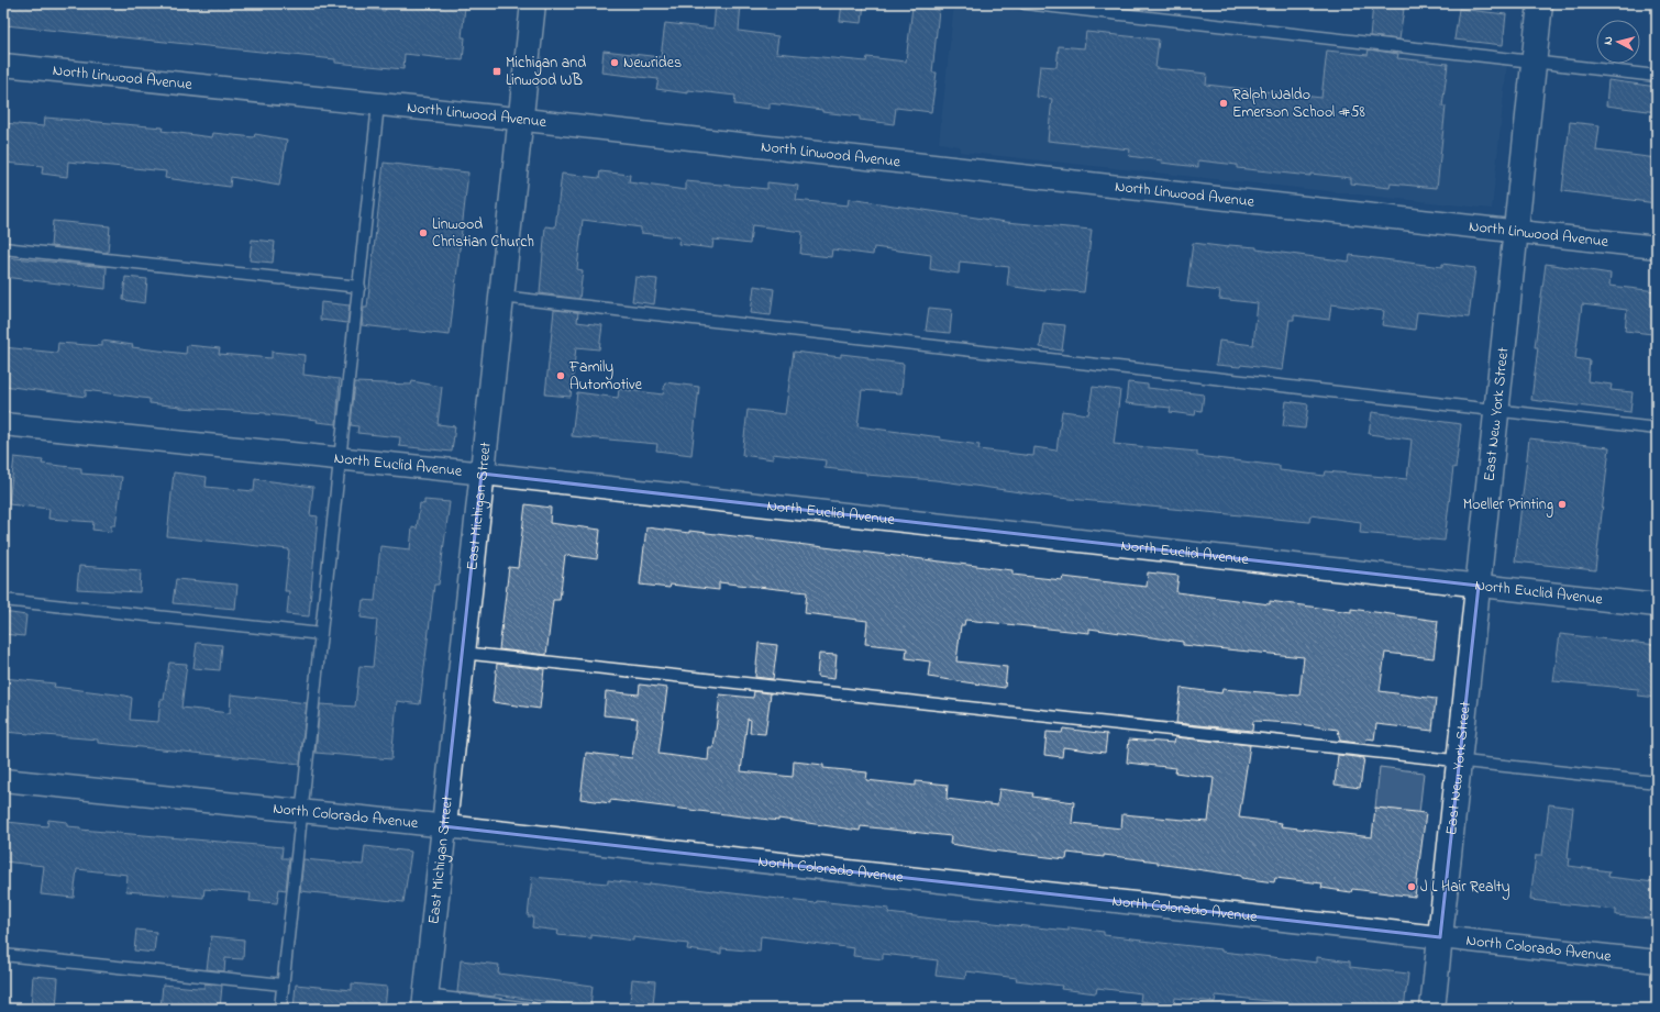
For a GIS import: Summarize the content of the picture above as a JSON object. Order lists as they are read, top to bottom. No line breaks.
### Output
{"streets":{"main road":["East New York Street","East Michigan Street"],"street":["North Linwood Avenue","North Euclid Avenue","North Colorado Avenue"]},"crossings":[["North Linwood Avenue","East New York Street"],["North Linwood Avenue","East Michigan Street"],["East New York Street","North Euclid Avenue"],["East New York Street","North Colorado Avenue"],["North Euclid Avenue","East Michigan Street"],["East Michigan Street","North Colorado Avenue"]],"places":{"other":["Newrides","Ralph Waldo Emerson School #58","Linwood Christian Church","Family Automotive","Moeller Printing","J L Hair Realty"],"transit":["Michigan and Linwood WB"]},"north":"left"}
